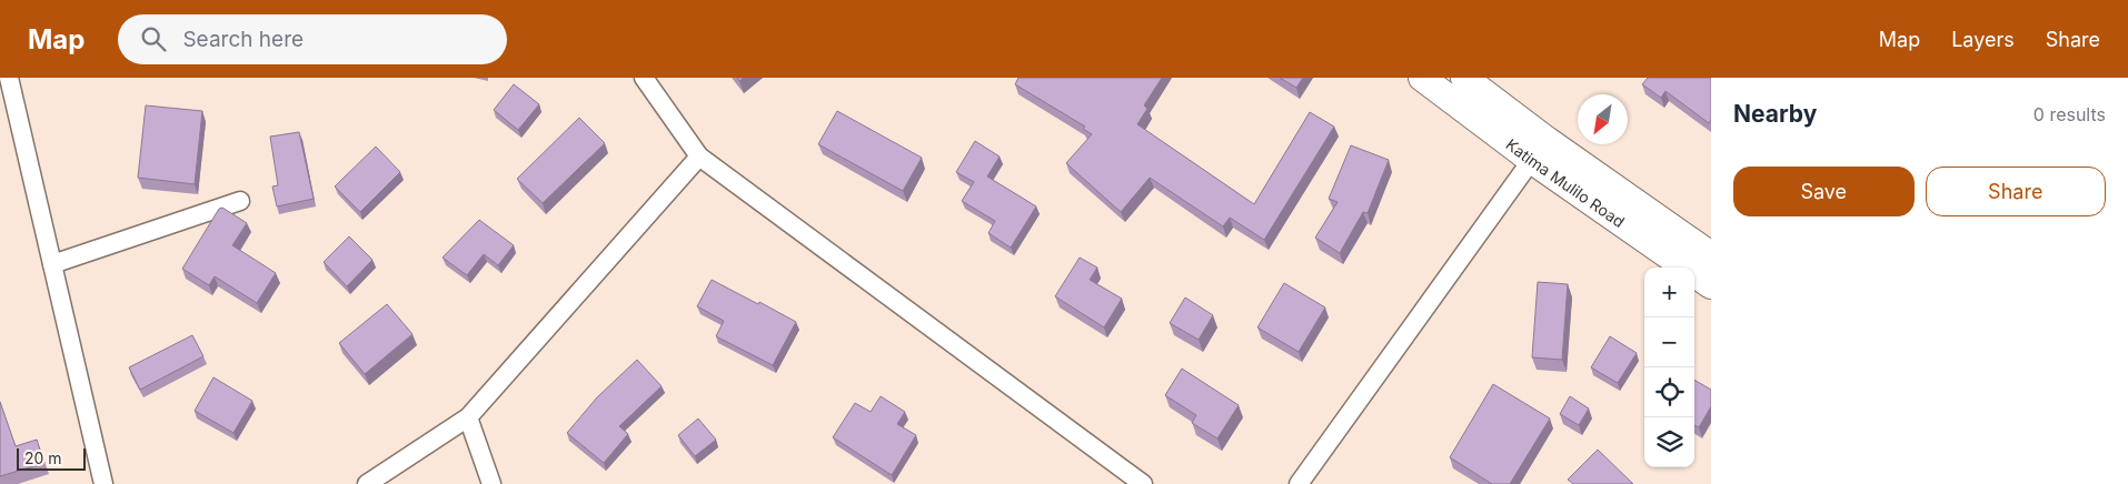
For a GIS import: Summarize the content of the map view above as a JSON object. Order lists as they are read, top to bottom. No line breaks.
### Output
{"streets":{"main road":["Katima Mulilo Road"]},"scale_bar":"20 m","north":"bottom left","page":{"header":"Map","search":"Search here","nav":["Map","Layers","Share"],"heading":["Nearby","0 results"],"buttons":["Save","Share"],"map_buttons":["+","−"],"scale":"20 m"}}
